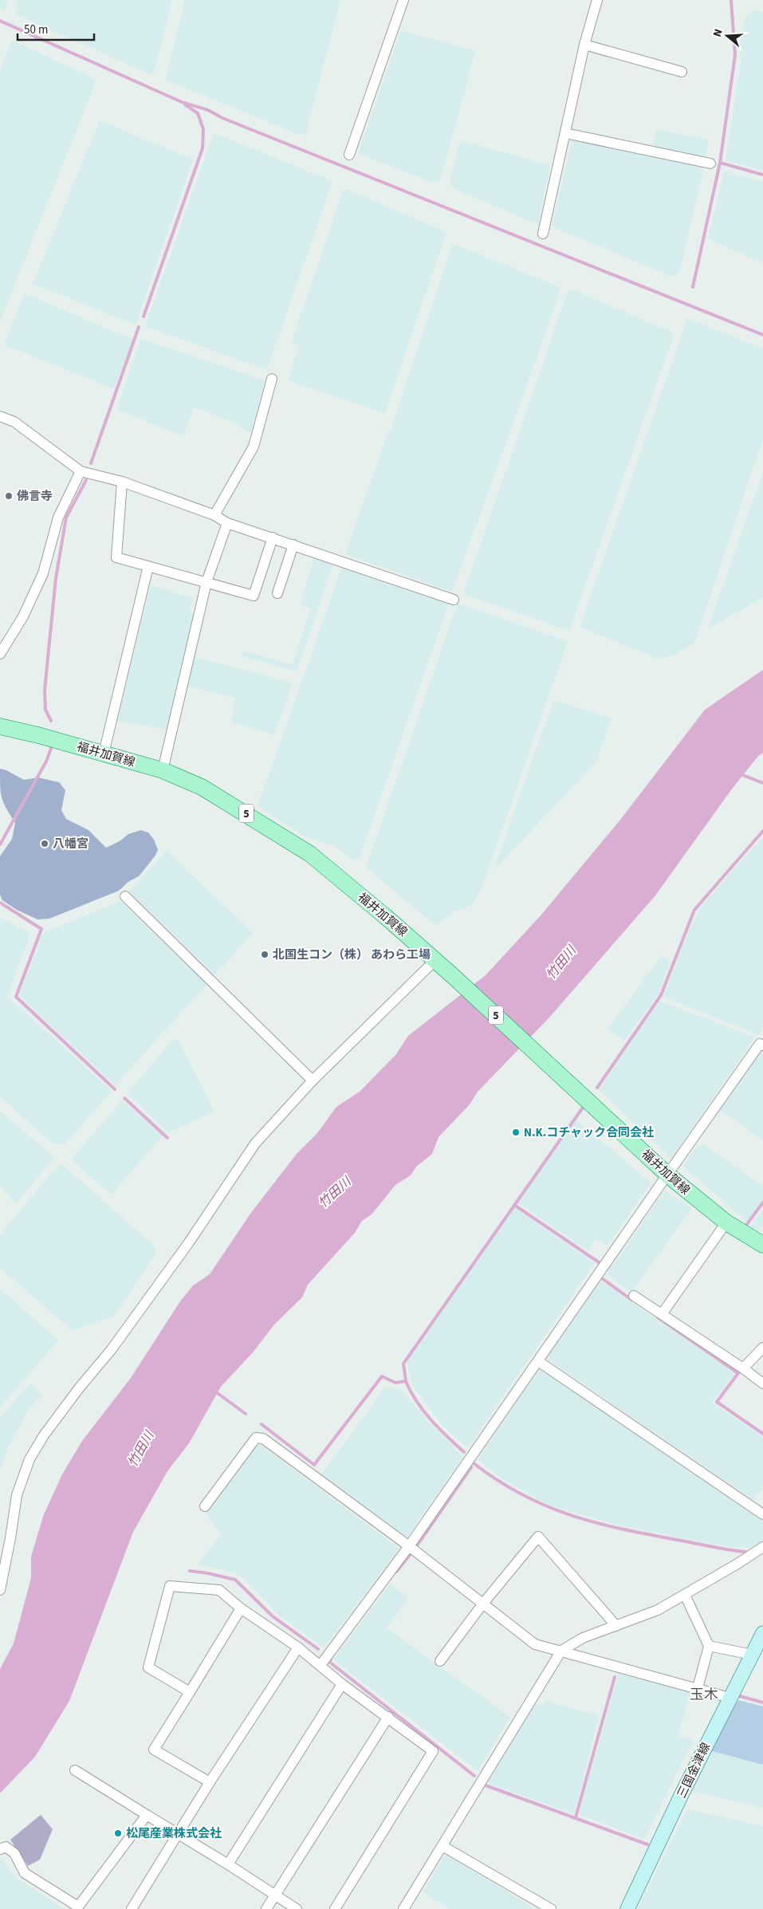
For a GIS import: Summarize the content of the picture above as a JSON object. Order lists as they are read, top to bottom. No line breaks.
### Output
{"streets":{"main road":["福井加賀線","5","三国金津線"]},"districts":["玉木"],"water":["竹田川"],"places":["佛言寺","八幡宮","北国生コン（株） あわら工場","N.K.コチャック合同会社","松尾産業株式会社"],"scale_bar":"50 m","north":"left"}
